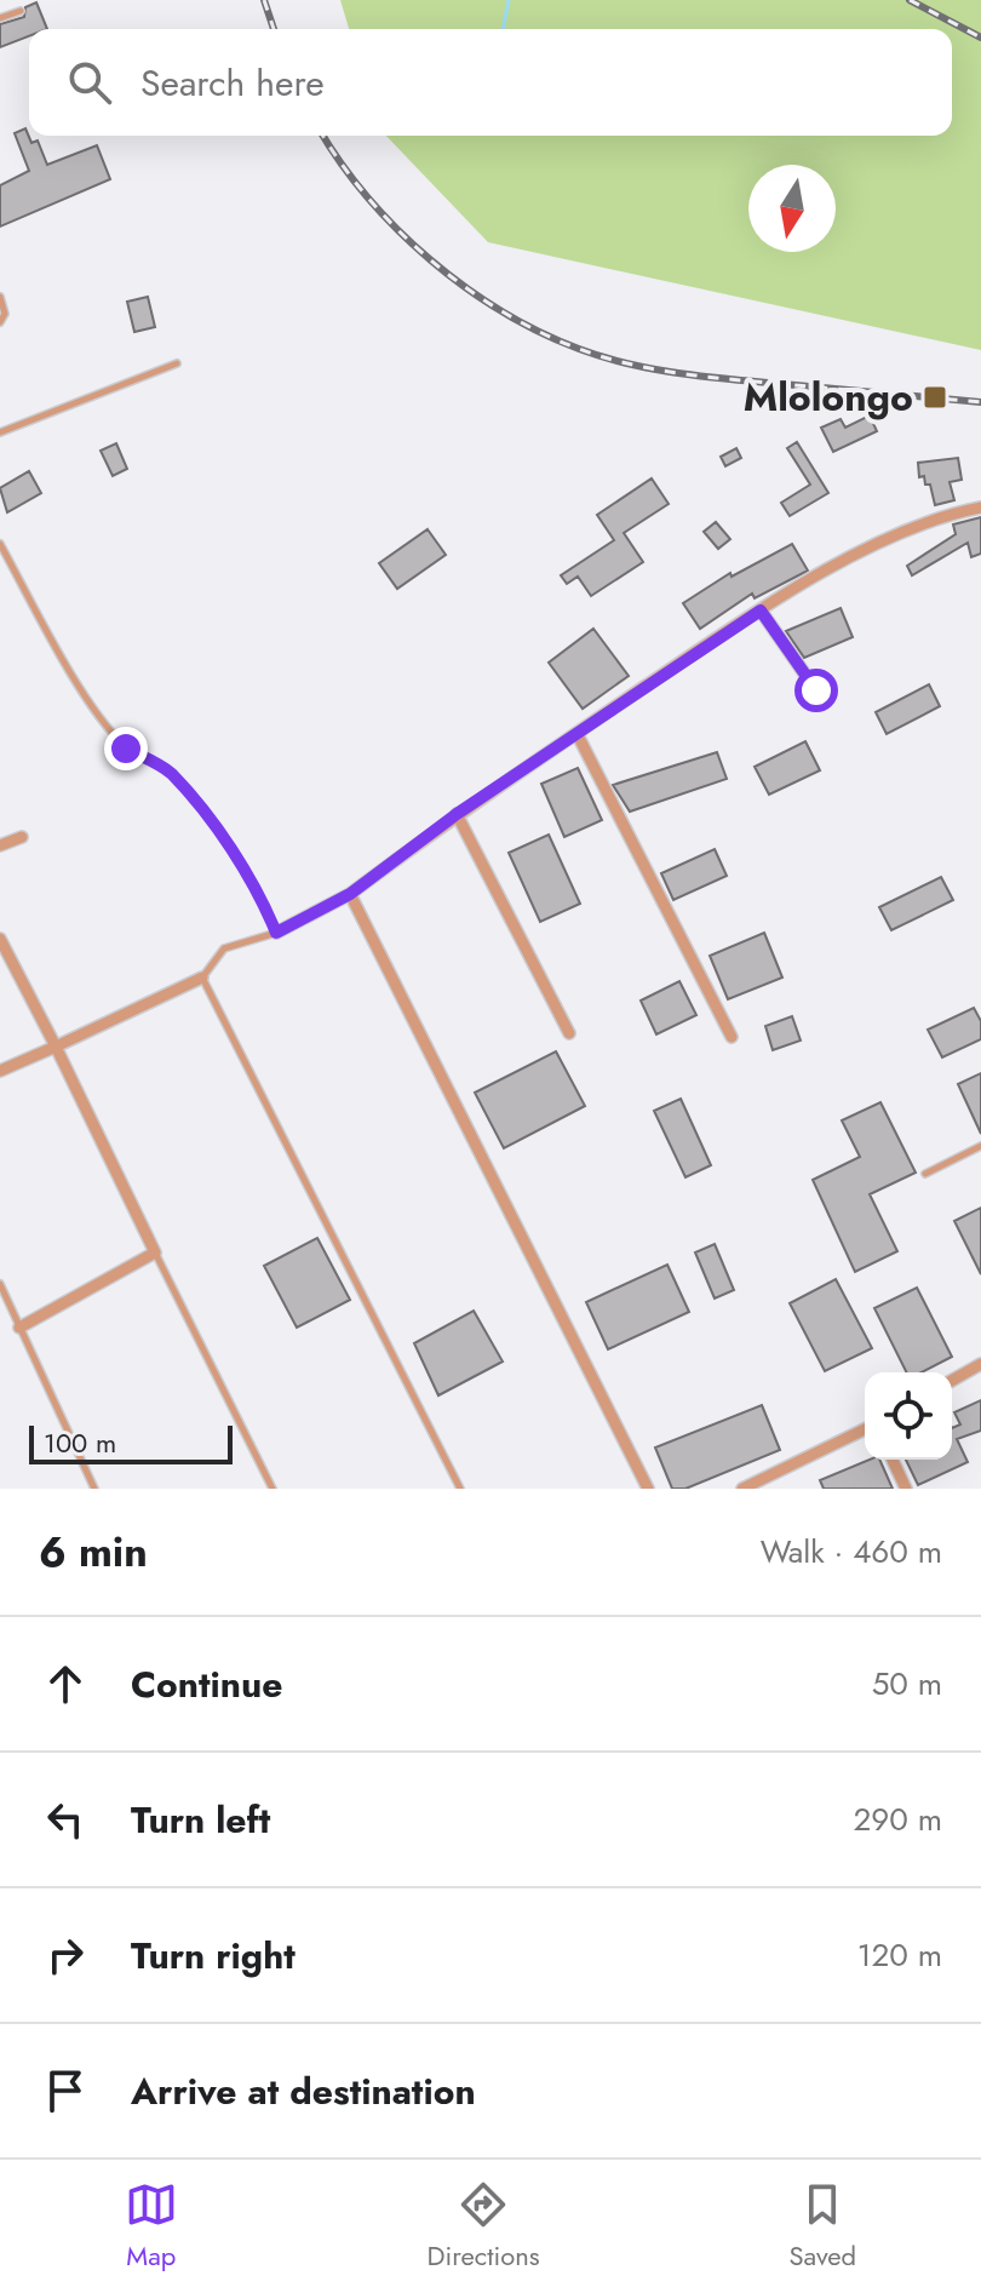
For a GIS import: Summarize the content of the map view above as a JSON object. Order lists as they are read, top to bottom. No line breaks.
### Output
{"places":{"transit":["Mlolongo"]},"scale_bar":"100 m","north":"bottom","page":{"search":"Search here","scale":"100 m","heading":["6 min","Walk · 460 m"],"list":[["Continue","50 m"],["Turn left","290 m"],["Turn right","120 m"],"Arrive at destination"],"nav":["Map","Directions","Saved"]}}
